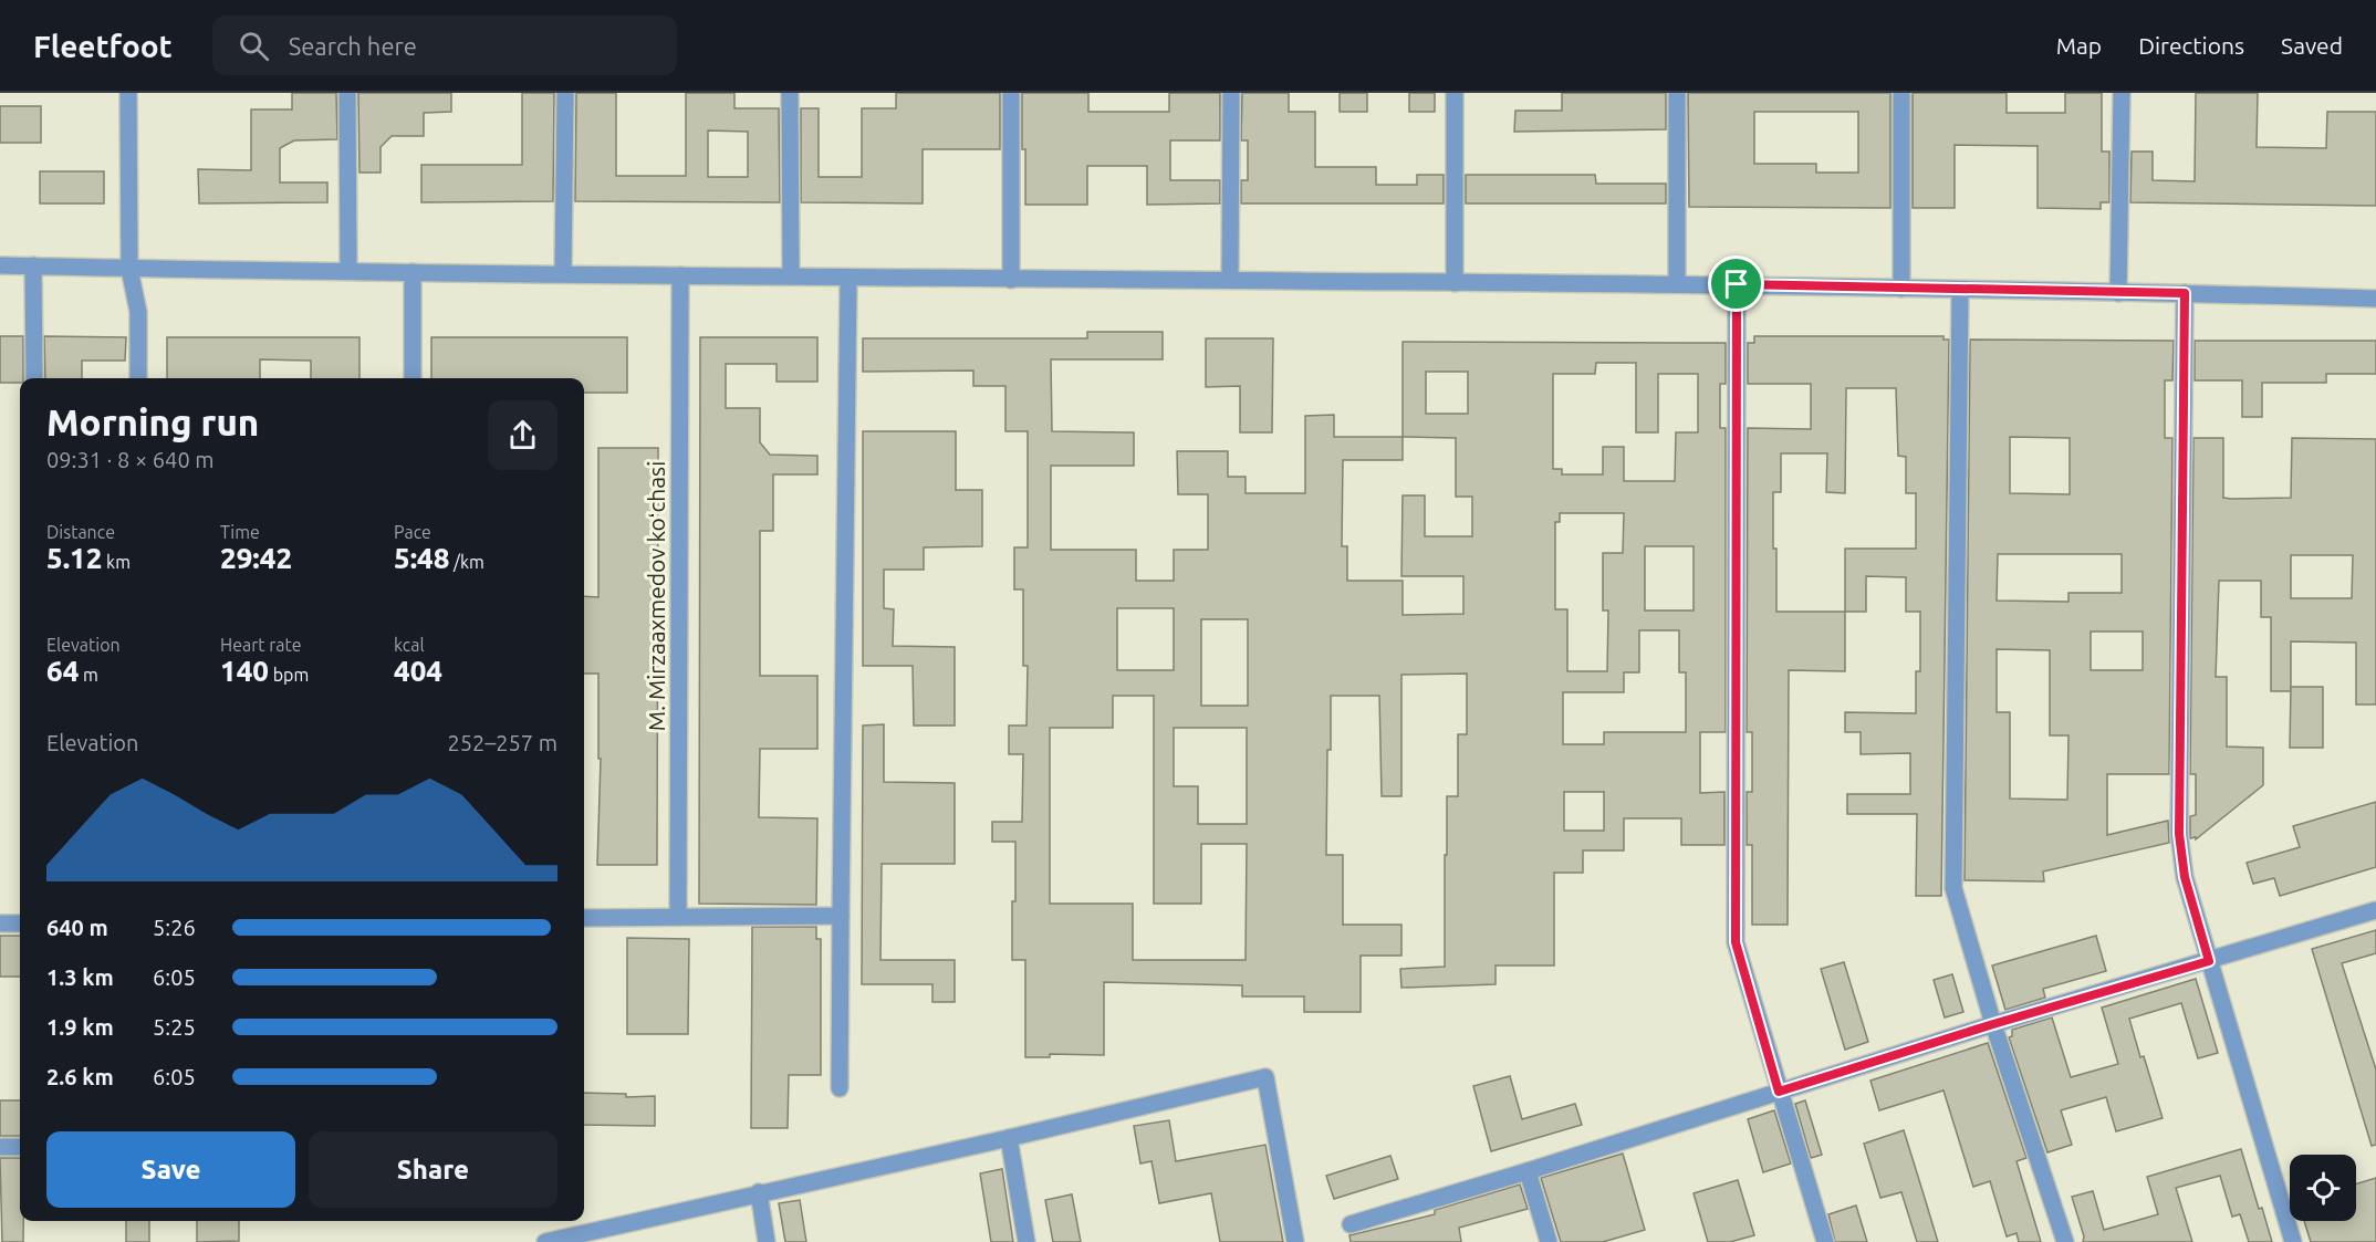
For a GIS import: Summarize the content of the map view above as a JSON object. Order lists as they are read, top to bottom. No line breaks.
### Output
{"streets":{"street":["M. Mirzaaxmedov koʻchasi"]},"page":{"header":"Fleetfoot","search":"Search here","nav":["Map","Directions","Saved"],"heading":["Morning run","09:31 · 8 × 640 m"],"stats":[["Distance","5.12 km"],["Time","29:42"],["Pace","5:48 /km"],["Elevation","64 m"],["Heart rate","140 bpm"],["kcal","404"]],"chart":["Elevation","252–257 m"],"list":[{"name":"640 m","note":"5:26"},{"name":"1.3 km","note":"6:05"},{"name":"1.9 km","note":"5:25"},{"name":"2.6 km","note":"6:05"}],"buttons":["Save","Share"]}}
